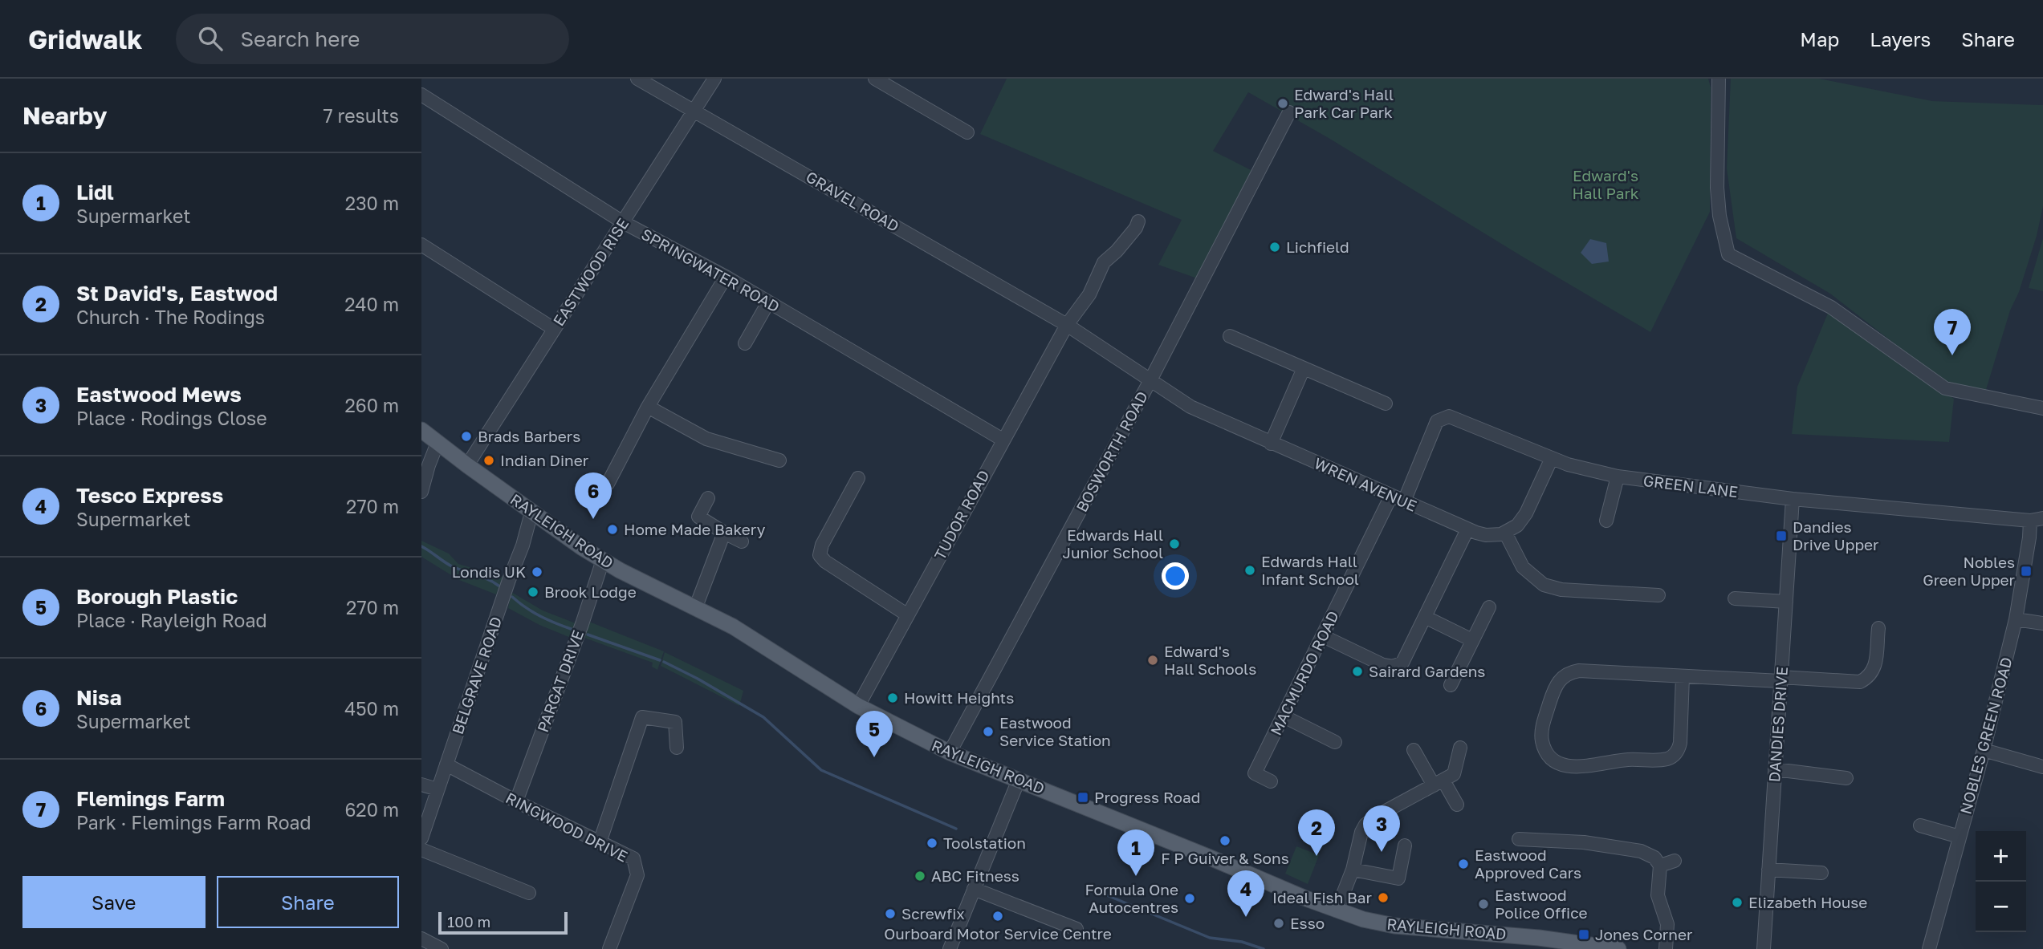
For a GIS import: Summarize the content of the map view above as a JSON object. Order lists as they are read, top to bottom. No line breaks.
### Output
{"streets":{"main road":["RAYLEIGH ROAD"],"street":["GRAVEL ROAD","SPRINGWATER ROAD","EASTWOOD RISE","BOSWORTH ROAD","WREN AVENUE","GREEN LANE","TUDOR ROAD","MACMURDO ROAD","BELGRAVE ROAD","PARGAT DRIVE","DANDIES DRIVE","NOBLES GREEN ROAD","RINGWOOD DRIVE"]},"crossings":[["GRAVEL ROAD","EASTWOOD RISE"],["GRAVEL ROAD","BOSWORTH ROAD"],["GRAVEL ROAD","WREN AVENUE"],["GRAVEL ROAD","TUDOR ROAD"],["SPRINGWATER ROAD","EASTWOOD RISE"],["SPRINGWATER ROAD","TUDOR ROAD"],["EASTWOOD RISE","RAYLEIGH ROAD"],["BOSWORTH ROAD","WREN AVENUE"],["BOSWORTH ROAD","RAYLEIGH ROAD"],["WREN AVENUE","GREEN LANE"],["WREN AVENUE","MACMURDO ROAD"],["GREEN LANE","DANDIES DRIVE"],["GREEN LANE","NOBLES GREEN ROAD"],["TUDOR ROAD","RAYLEIGH ROAD"],["RAYLEIGH ROAD","BELGRAVE ROAD"],["RAYLEIGH ROAD","PARGAT DRIVE"],["BELGRAVE ROAD","RINGWOOD DRIVE"],["PARGAT DRIVE","RINGWOOD DRIVE"]],"parks":["Edward's Hall Park"],"places":{"other":["Edward's Hall Park Car Park","Lichfield","Brads Barbers","Indian Diner","Home Made Bakery","Edwards Hall Junior School","Edwards Hall Infant School","Londis UK","Brook Lodge","Edward's Hall Schools","Sairard Gardens","Howitt Heights","Eastwood Service Station","F P Guiver & Sons","Toolstation","Eastwood Approved Cars","ABC Fitness","Ideal Fish Bar","Formula One Autocentres","Elizabeth House","Eastwood Police Office","Screwfix","Ourboard Motor Service Centre","Esso"],"transit":["Dandies Drive Upper","Nobles Green Upper","Progress Road","Jones Corner"]},"scale_bar":"100 m","page":{"header":"Gridwalk","search":"Search here","nav":["Map","Layers","Share"],"heading":["Nearby","7 results"],"list":[{"mark":"1","name":"Lidl","note":"Supermarket","value":"230 m"},{"mark":"2","name":"St David's, Eastwod","note":"Church · The Rodings","value":"240 m"},{"mark":"3","name":"Eastwood Mews","note":"Place · Rodings Close","value":"260 m"},{"mark":"4","name":"Tesco Express","note":"Supermarket","value":"270 m"},{"mark":"5","name":"Borough Plastic","note":"Place · Rayleigh Road","value":"270 m"},{"mark":"6","name":"Nisa","note":"Supermarket","value":"450 m"},{"mark":"7","name":"Flemings Farm","note":"Park · Flemings Farm Road","value":"620 m"}],"pins":["7","6","5","3","2","1","4"],"map_buttons":["+","−"],"buttons":["Save","Share"],"scale":"100 m"}}
